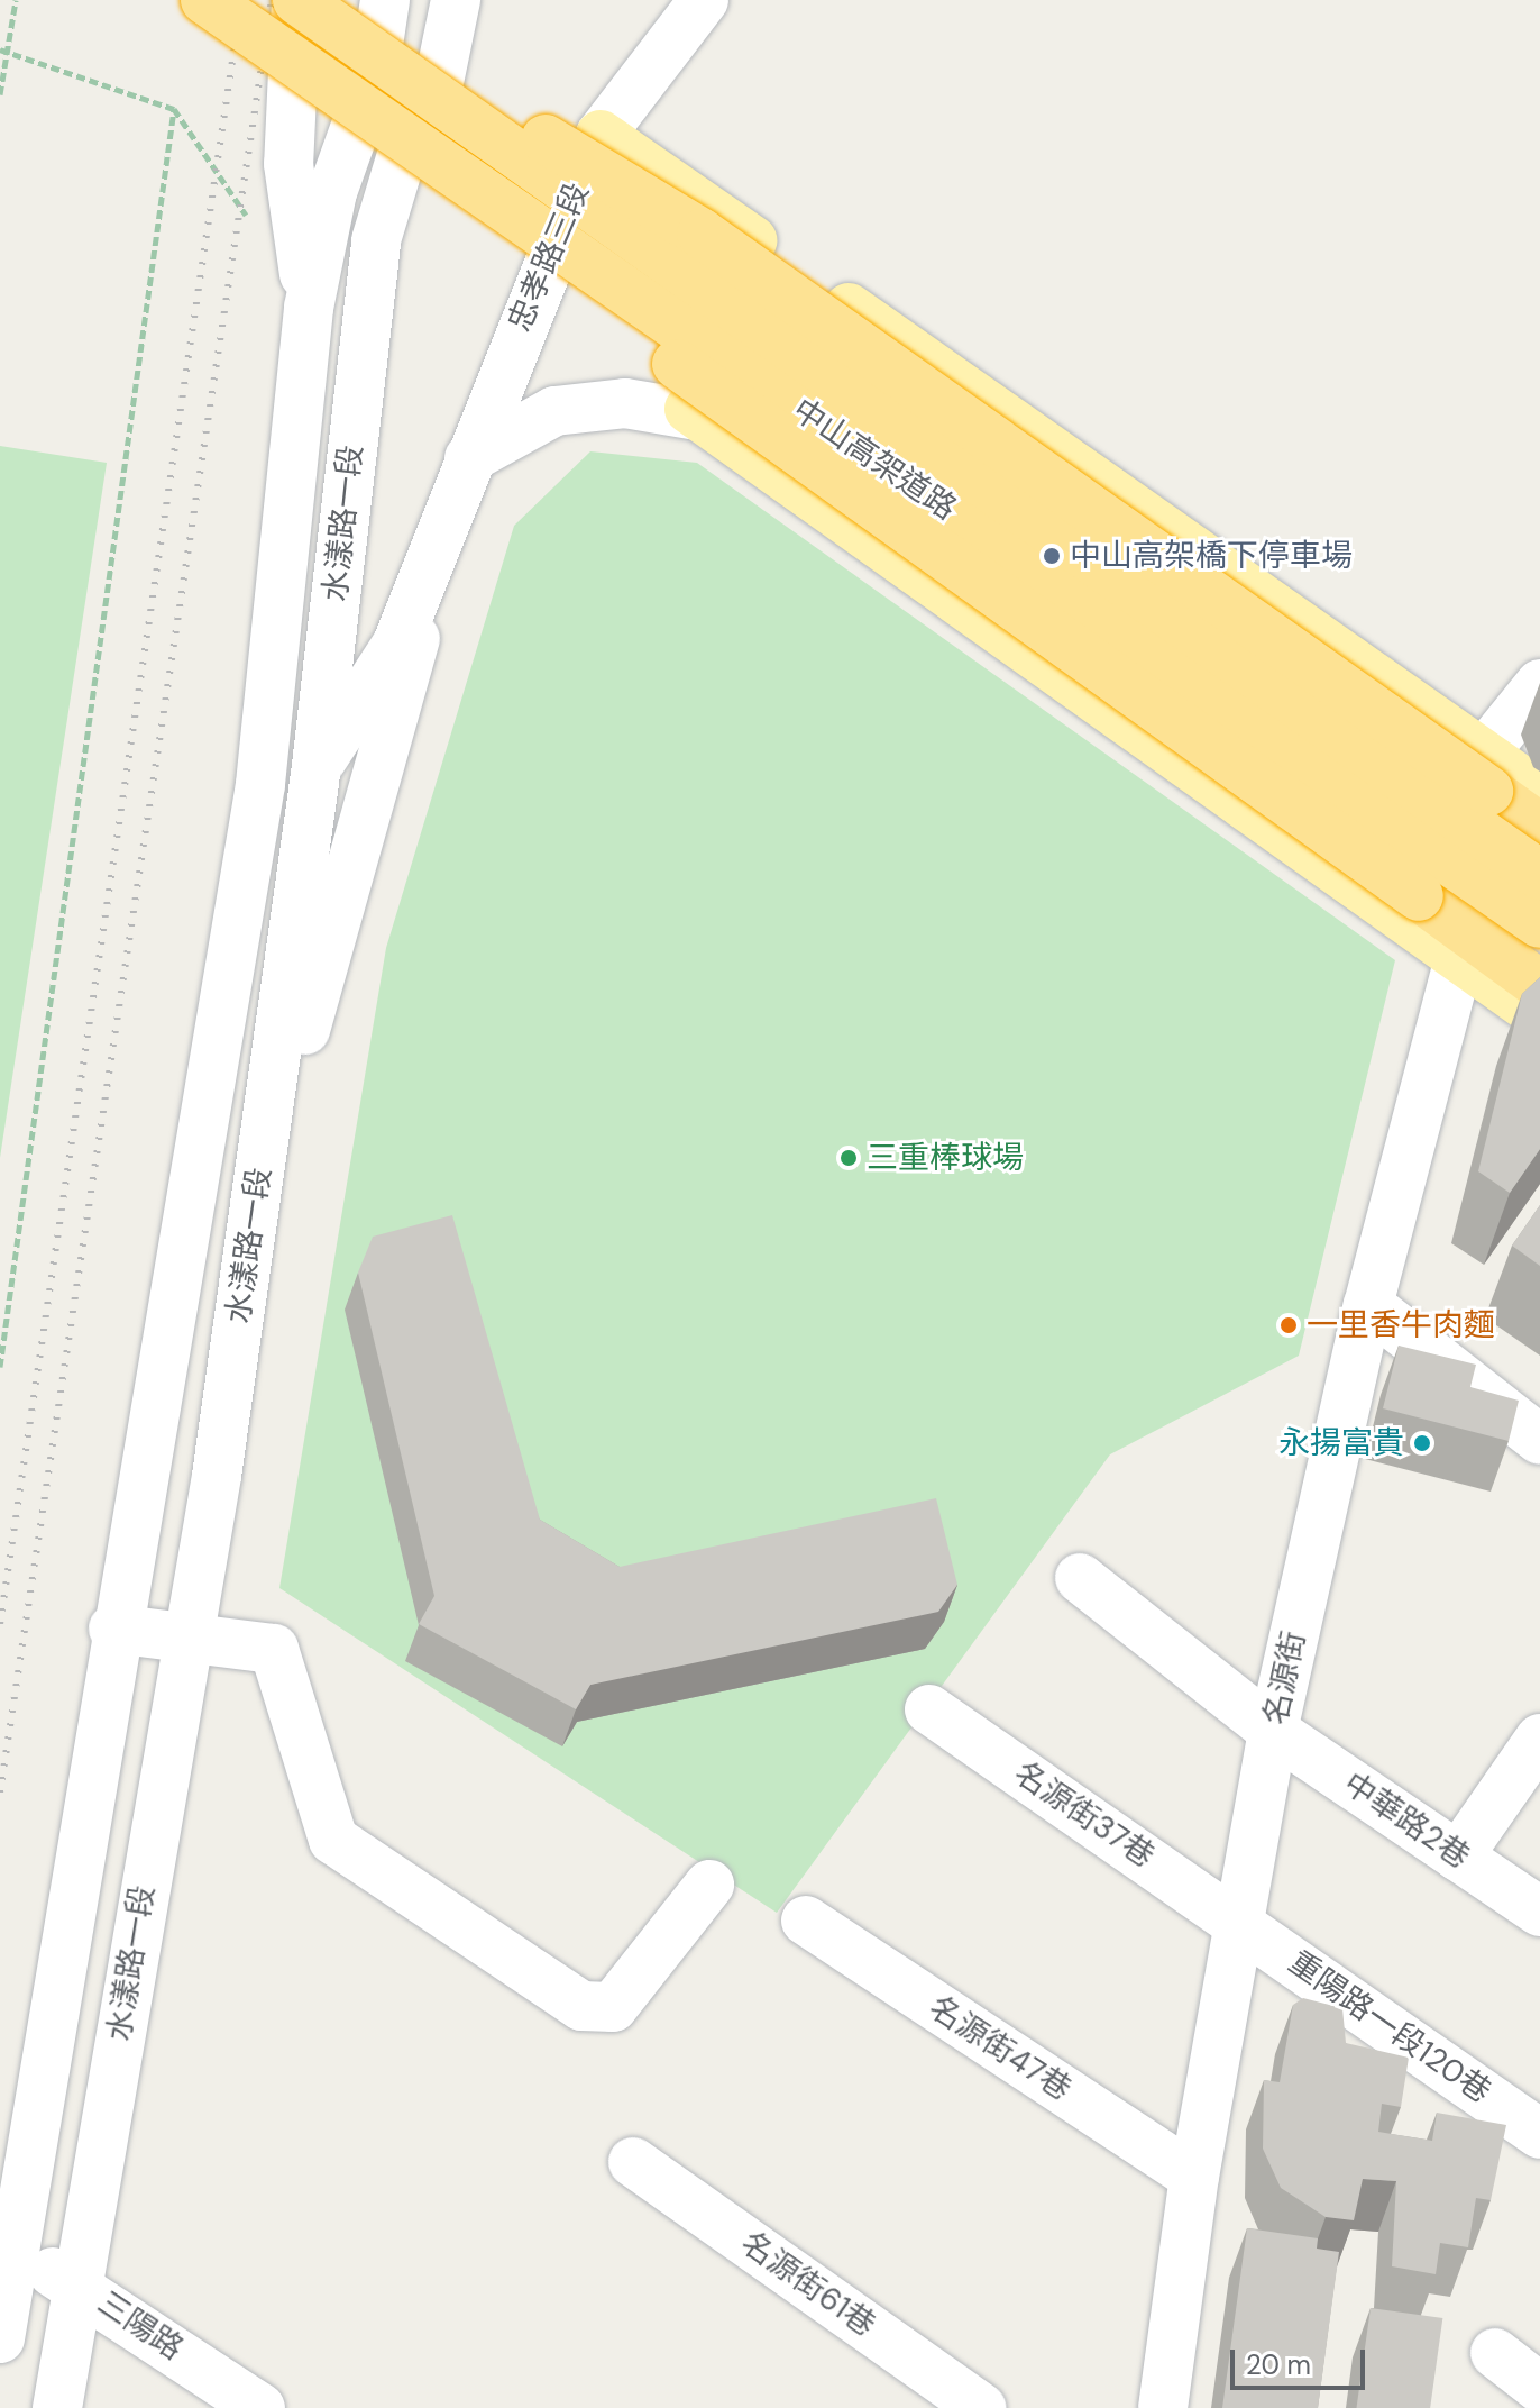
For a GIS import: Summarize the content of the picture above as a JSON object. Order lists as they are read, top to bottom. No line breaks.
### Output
{"streets":{"highway":["中山高架道路"],"street":["忠孝路三段","水漾路一段","名源街","名源街37巷","中華路2巷","重陽路一段120巷","名源街47巷","名源街61巷","三陽路"]},"crossings":[["水漾路一段","三陽路"],["名源街","名源街37巷"],["名源街","中華路2巷"],["名源街","重陽路一段120巷"],["名源街","名源街47巷"],["名源街37巷","重陽路一段120巷"]],"places":["中山高架橋下停車場","三重棒球場","一里香牛肉麵","永揚富貴"],"scale_bar":"20 m"}
